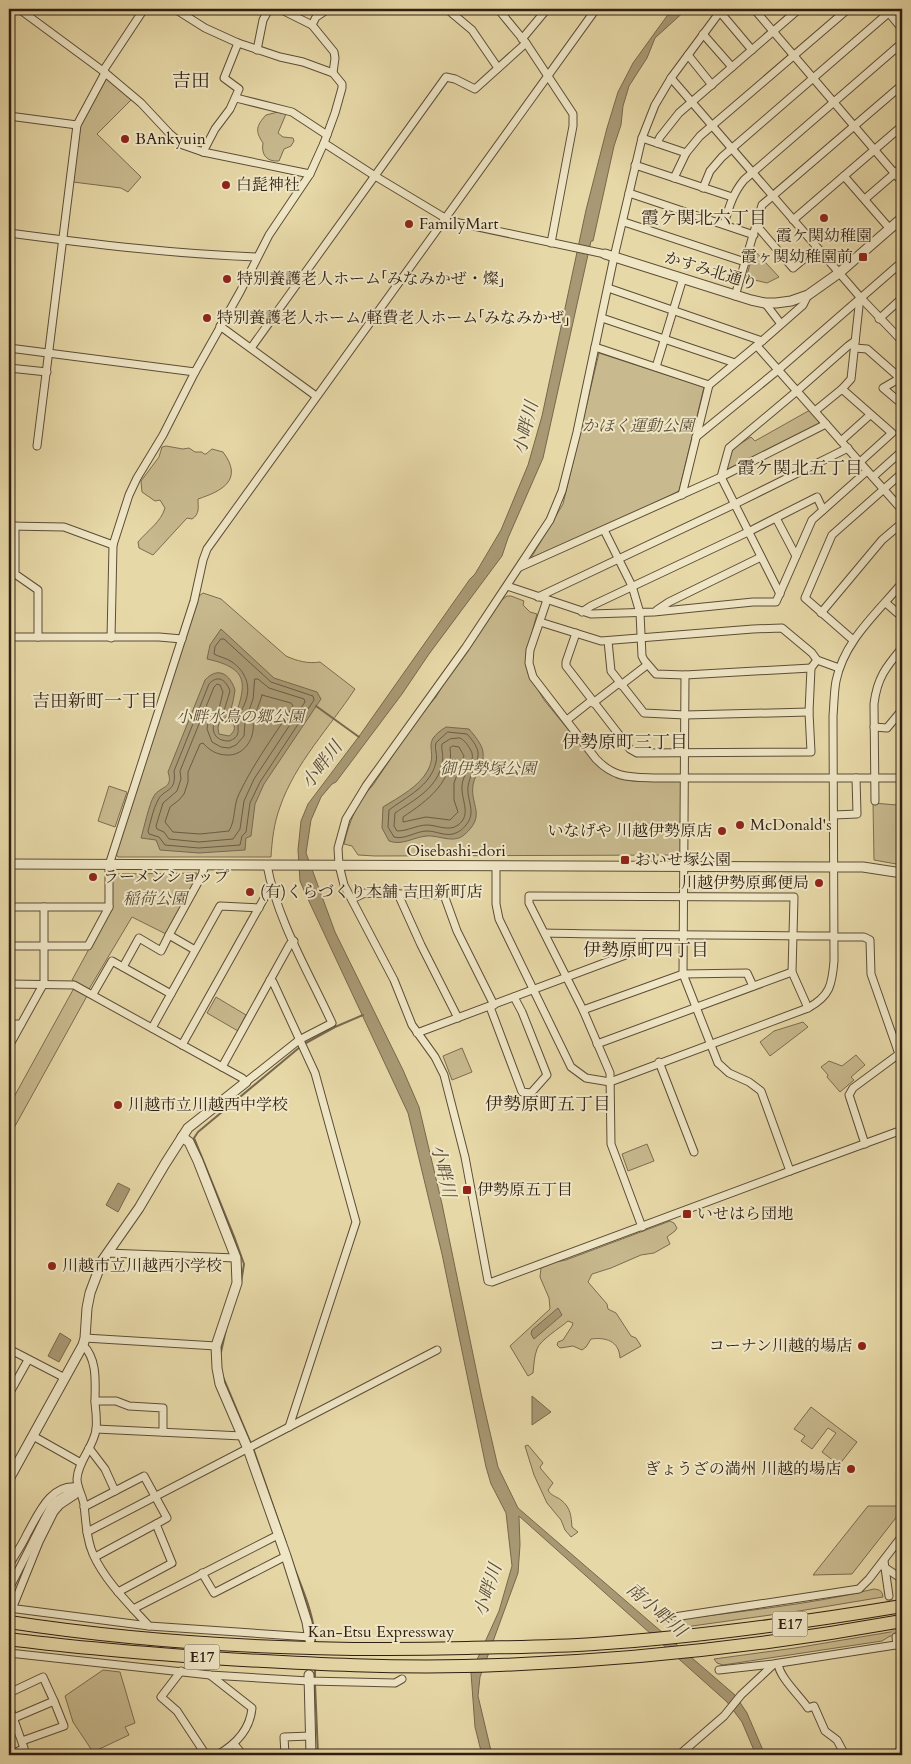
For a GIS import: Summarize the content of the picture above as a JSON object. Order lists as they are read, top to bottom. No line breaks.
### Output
{"streets":{"highway":["E17","Kan-Etsu Expressway"],"street":["かすみ北通り","Oisebashi-dori"]},"districts":["吉田","霞ケ関北六丁目","霞ケ関北五丁目","吉田新町一丁目","伊勢原町三丁目","伊勢原町四丁目","伊勢原町五丁目"],"water":["小畔川","南小畔川"],"parks":["かほく運動公園","小畔水鳥の郷公園","御伊勢塚公園","稲荷公園"],"places":{"other":["BAnkyuin","白髭神社","霞ケ関幼稚園","FamilyMart","特別養護老人ホーム「みなみかぜ・燦」","特別養護老人ホーム/軽費老人ホーム「みなみかぜ」","McDonald's","いなげや 川越伊勢原店","ラーメンショップ","川越伊勢原郵便局","(有)くらづくり本舗 吉田新町店","川越市立川越西中学校","川越市立川越西小学校","コーナン川越的場店","ぎょうざの満州 川越的場店"],"transit":["霞ヶ関幼稚園前","おいせ塚公園","伊勢原五丁目","いせはら団地"]}}
